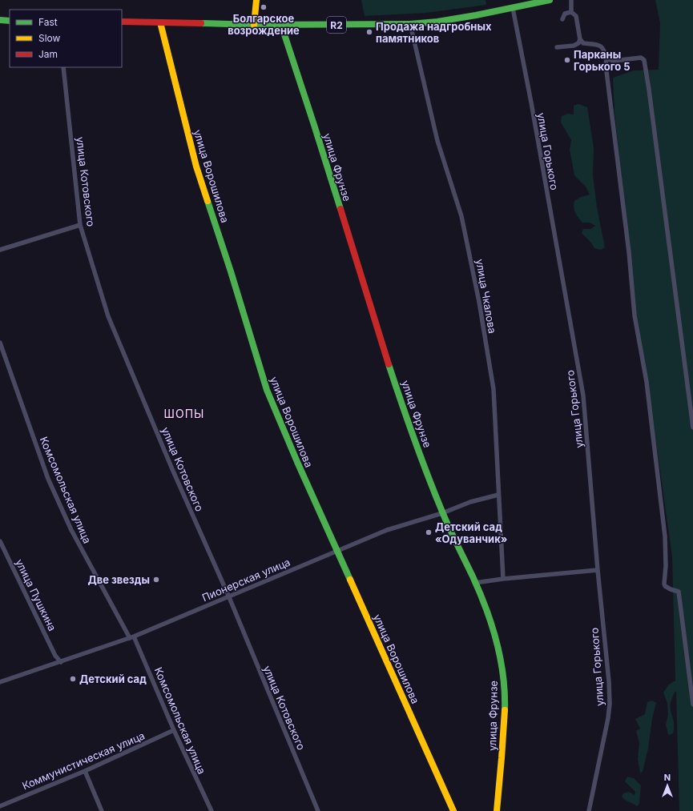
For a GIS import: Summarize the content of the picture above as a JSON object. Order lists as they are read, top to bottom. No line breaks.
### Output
{"streets":{"street":["R2","улица Горького","улица Фрунзе","улица Ворошилова","улица Котовского","улица Чкалова","Комсомольская улица","Пионерская улица","улица Пушкина","Коммунистическая улица"]},"crossings":[["R2","улица Горького"],["R2","улица Фрунзе"],["R2","улица Ворошилова"],["R2","улица Чкалова"],["улица Фрунзе","Пионерская улица"],["улица Ворошилова","Пионерская улица"],["улица Котовского","Пионерская улица"],["улица Чкалова","Пионерская улица"],["Комсомольская улица","Пионерская улица"],["Комсомольская улица","Коммунистическая улица"],["Пионерская улица","улица Пушкина"]],"districts":["ШОПЫ"],"places":["Болгарское возрождение","Продажа надгробных памятников","Парканы Горького 5","Детский сад «Одуванчик»","Две звезды","Детский сад"],"legend":["Fast","Slow","Jam"],"north":"top"}
